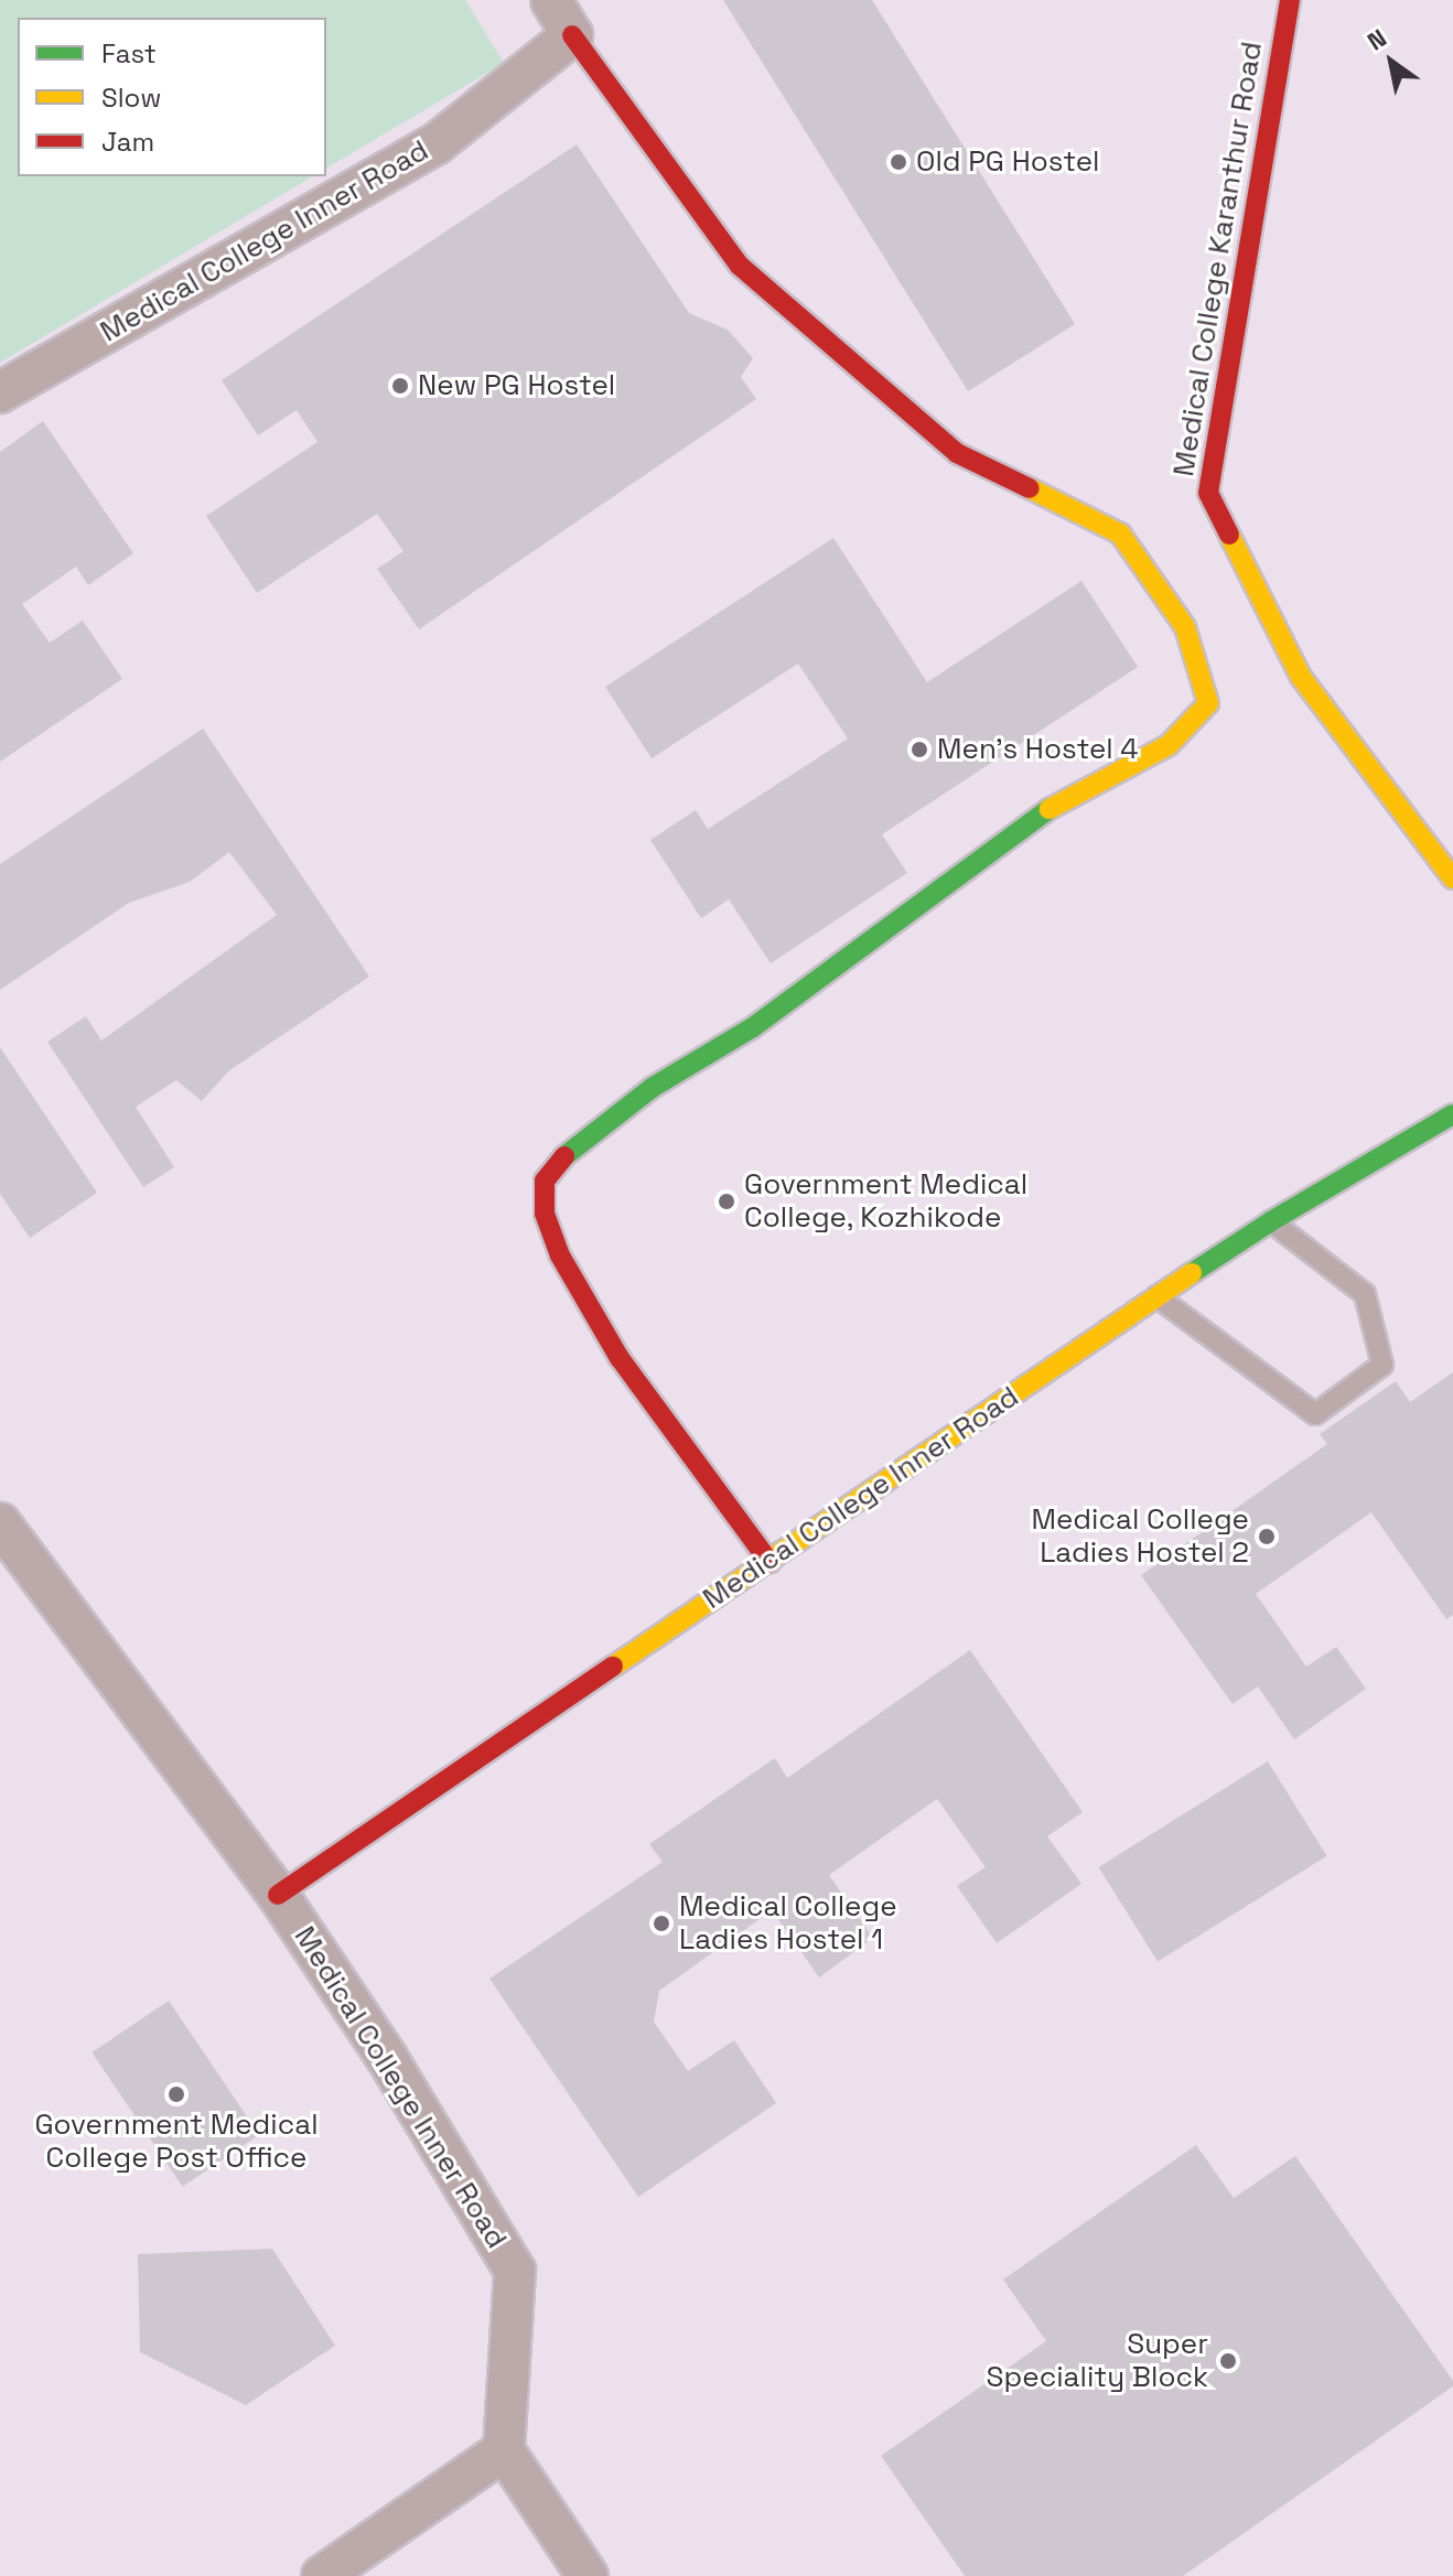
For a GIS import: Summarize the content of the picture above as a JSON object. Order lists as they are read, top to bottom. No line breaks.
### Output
{"streets":{"street":["Medical College Inner Road","Medical College Karanthur Road"]},"places":["Old PG Hostel","New PG Hostel","Men's Hostel 4","Government Medical College, Kozhikode","Medical College Ladies Hostel 2","Medical College Ladies Hostel 1","Government Medical College Post Office","Super Speciality Block"],"legend":["Fast","Slow","Jam"],"north":"top left"}
